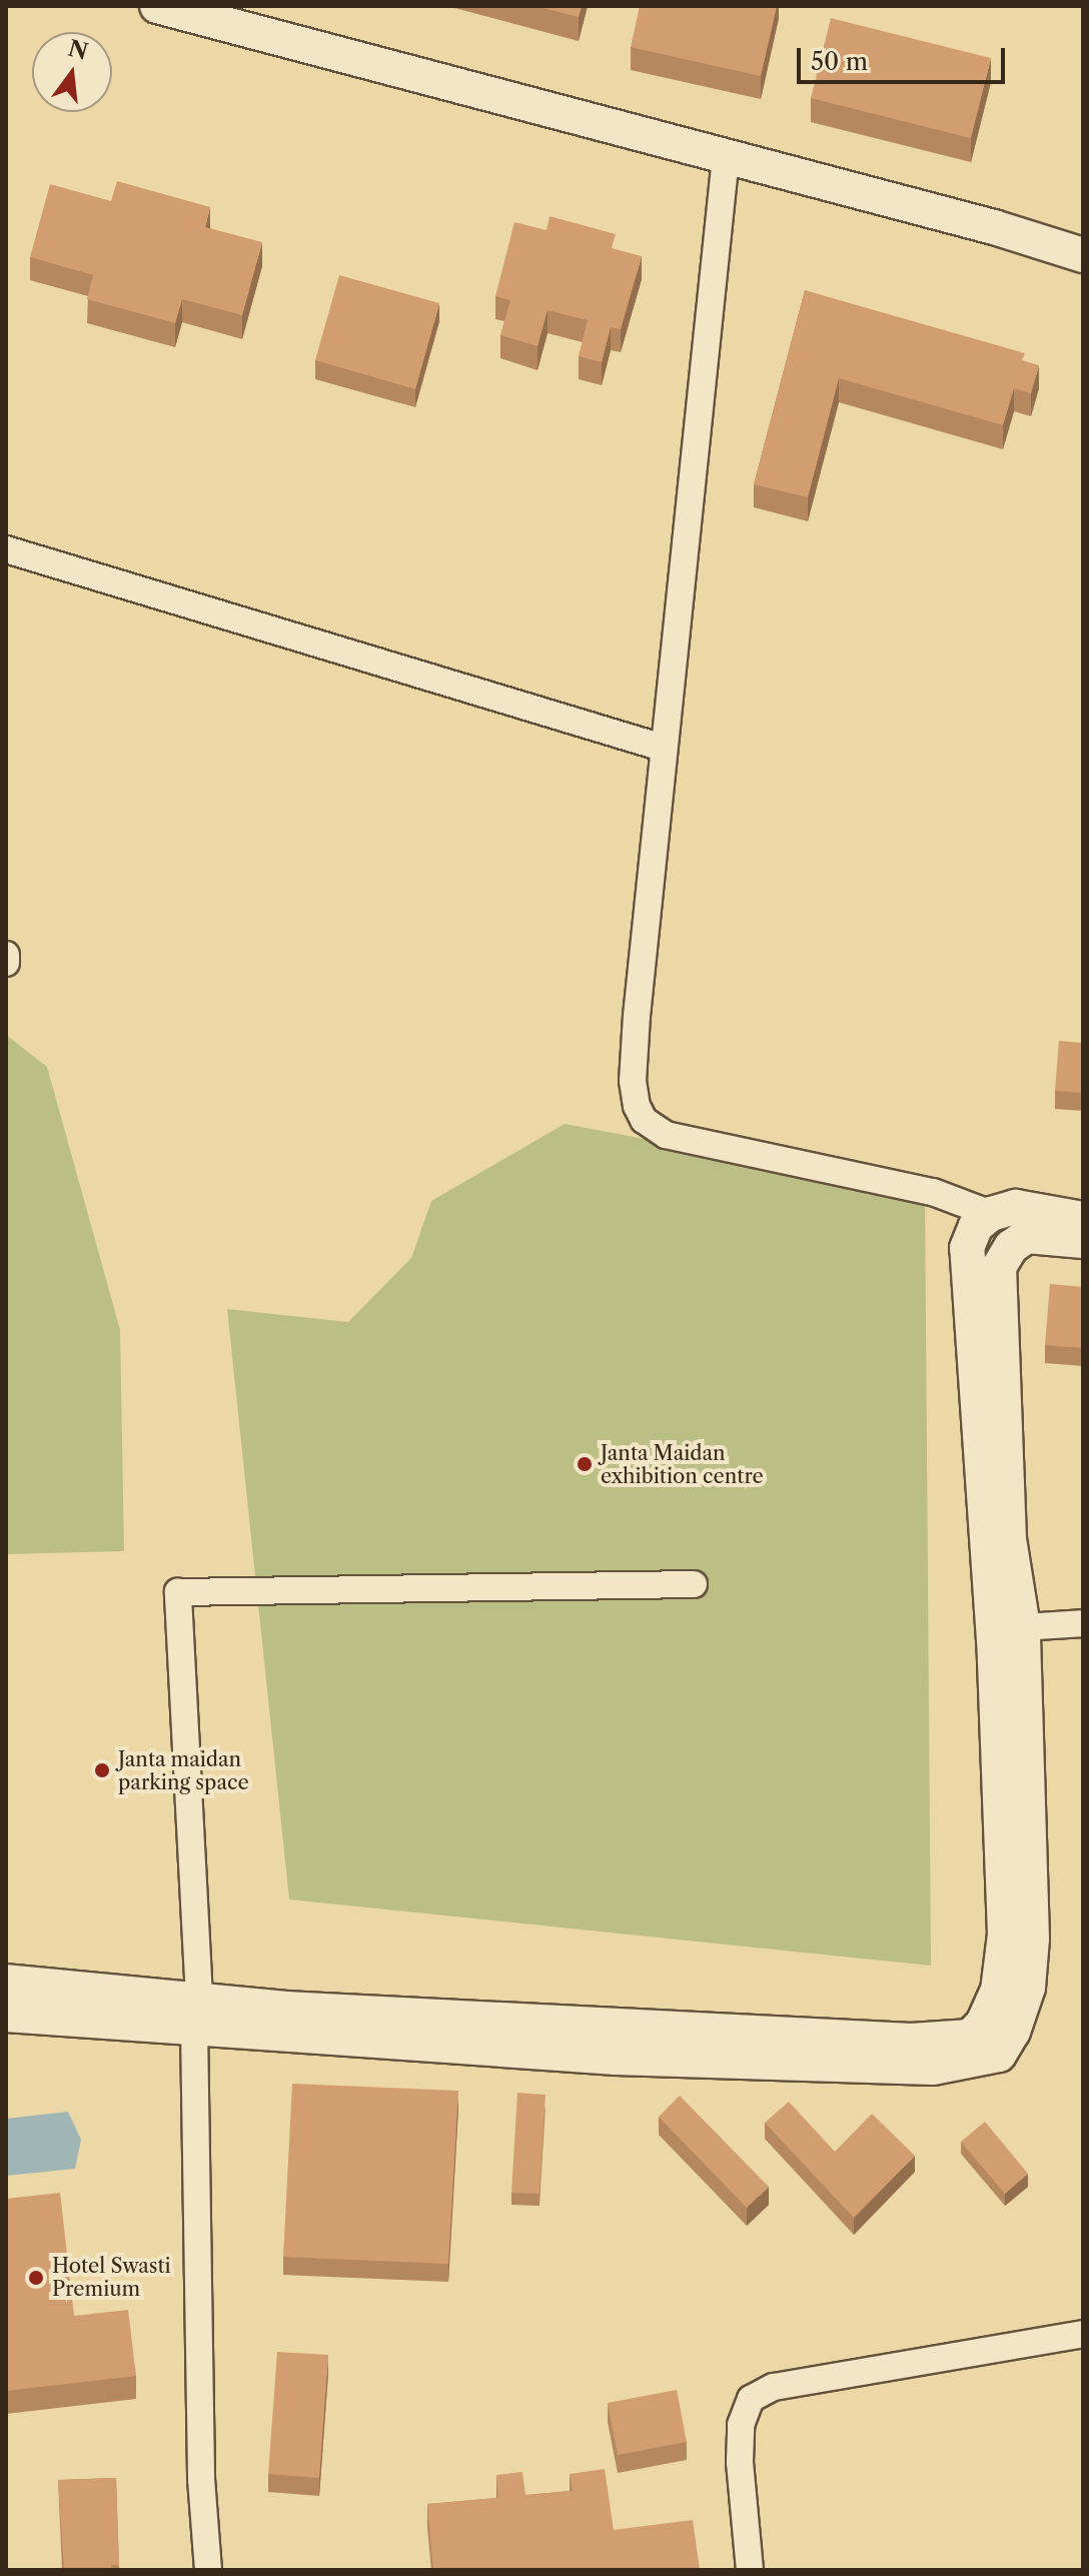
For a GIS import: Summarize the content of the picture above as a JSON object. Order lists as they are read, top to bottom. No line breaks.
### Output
{"places":["Janta Maidan exhibition centre","Janta maidan parking space","Hotel Swasti Premium"],"scale_bar":"50 m","north":"top"}
